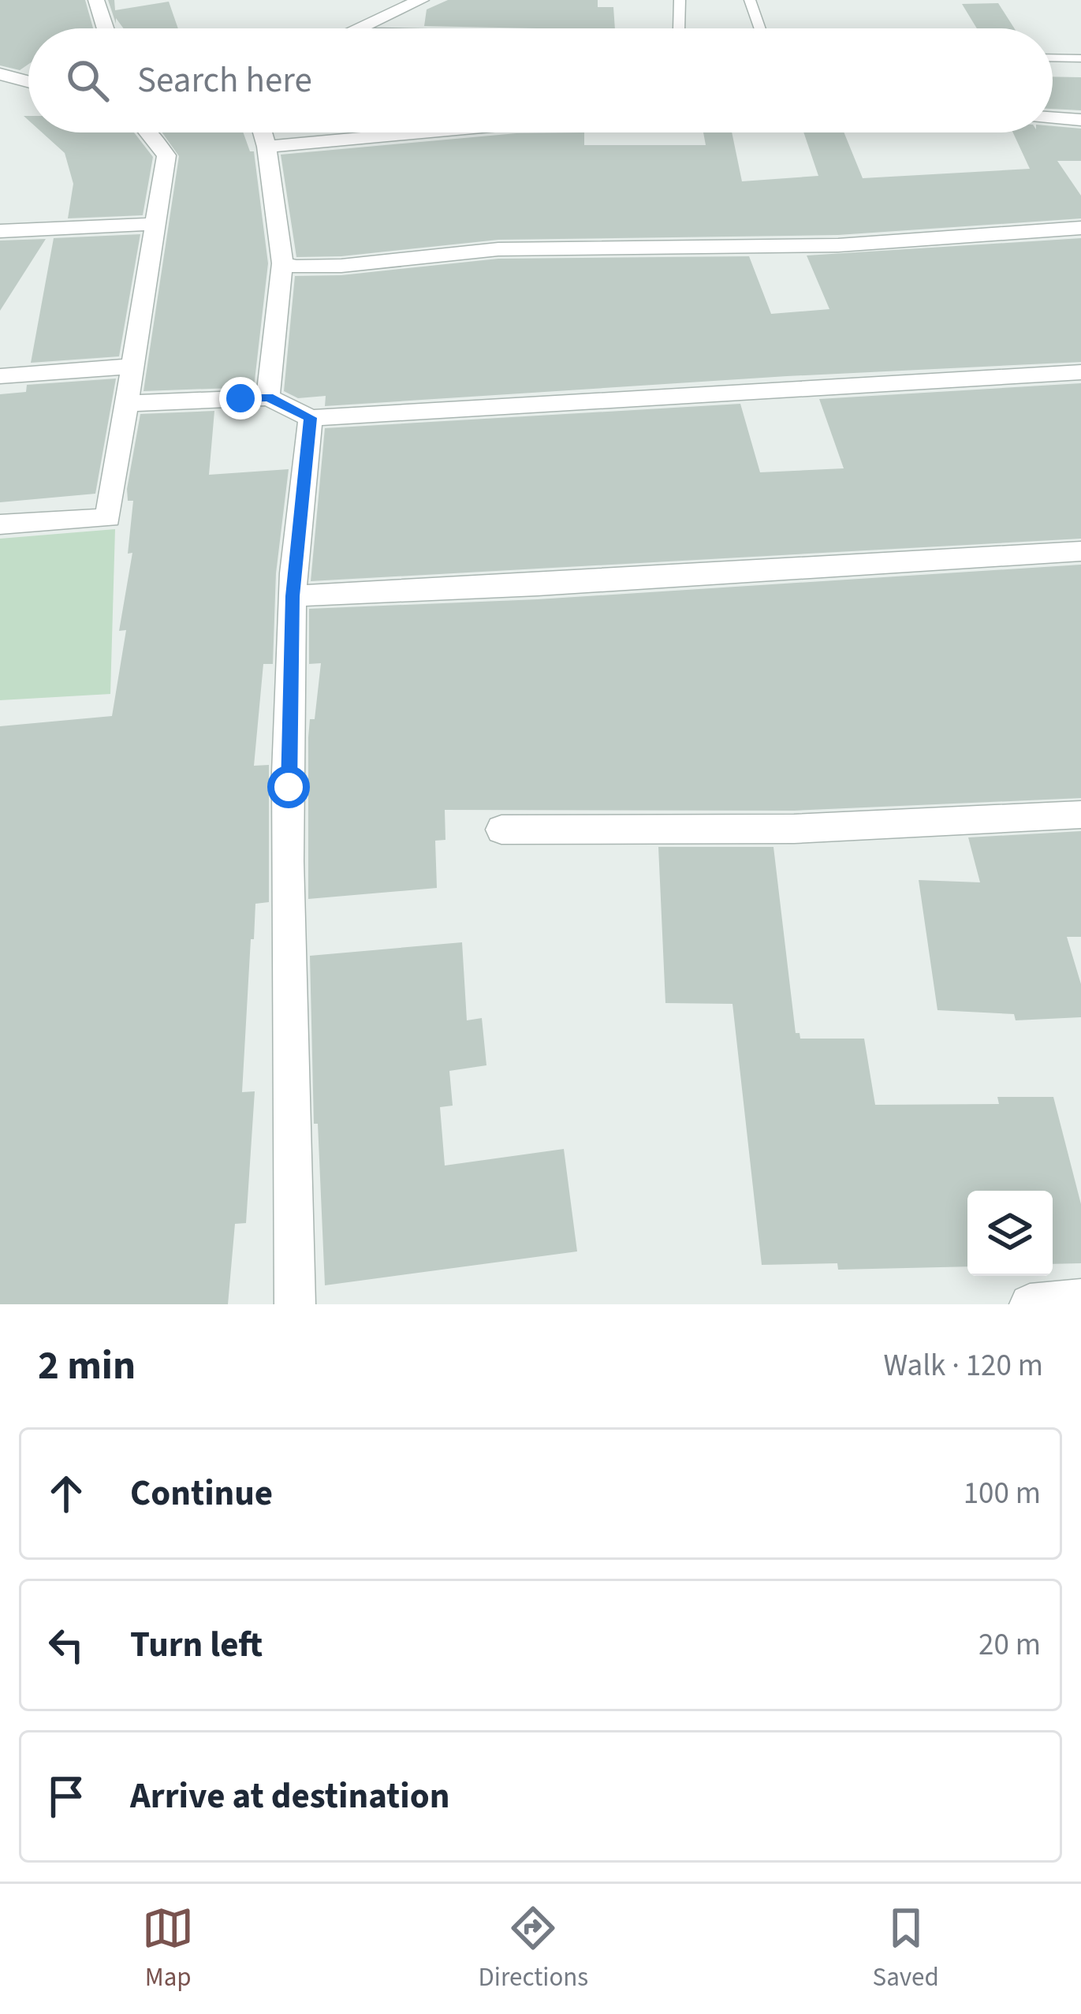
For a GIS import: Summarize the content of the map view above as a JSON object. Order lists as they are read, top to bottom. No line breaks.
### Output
{"page":{"search":"Search here","heading":["2 min","Walk · 120 m"],"list":[["Continue","100 m"],["Turn left","20 m"],"Arrive at destination"],"nav":["Map","Directions","Saved"]}}
